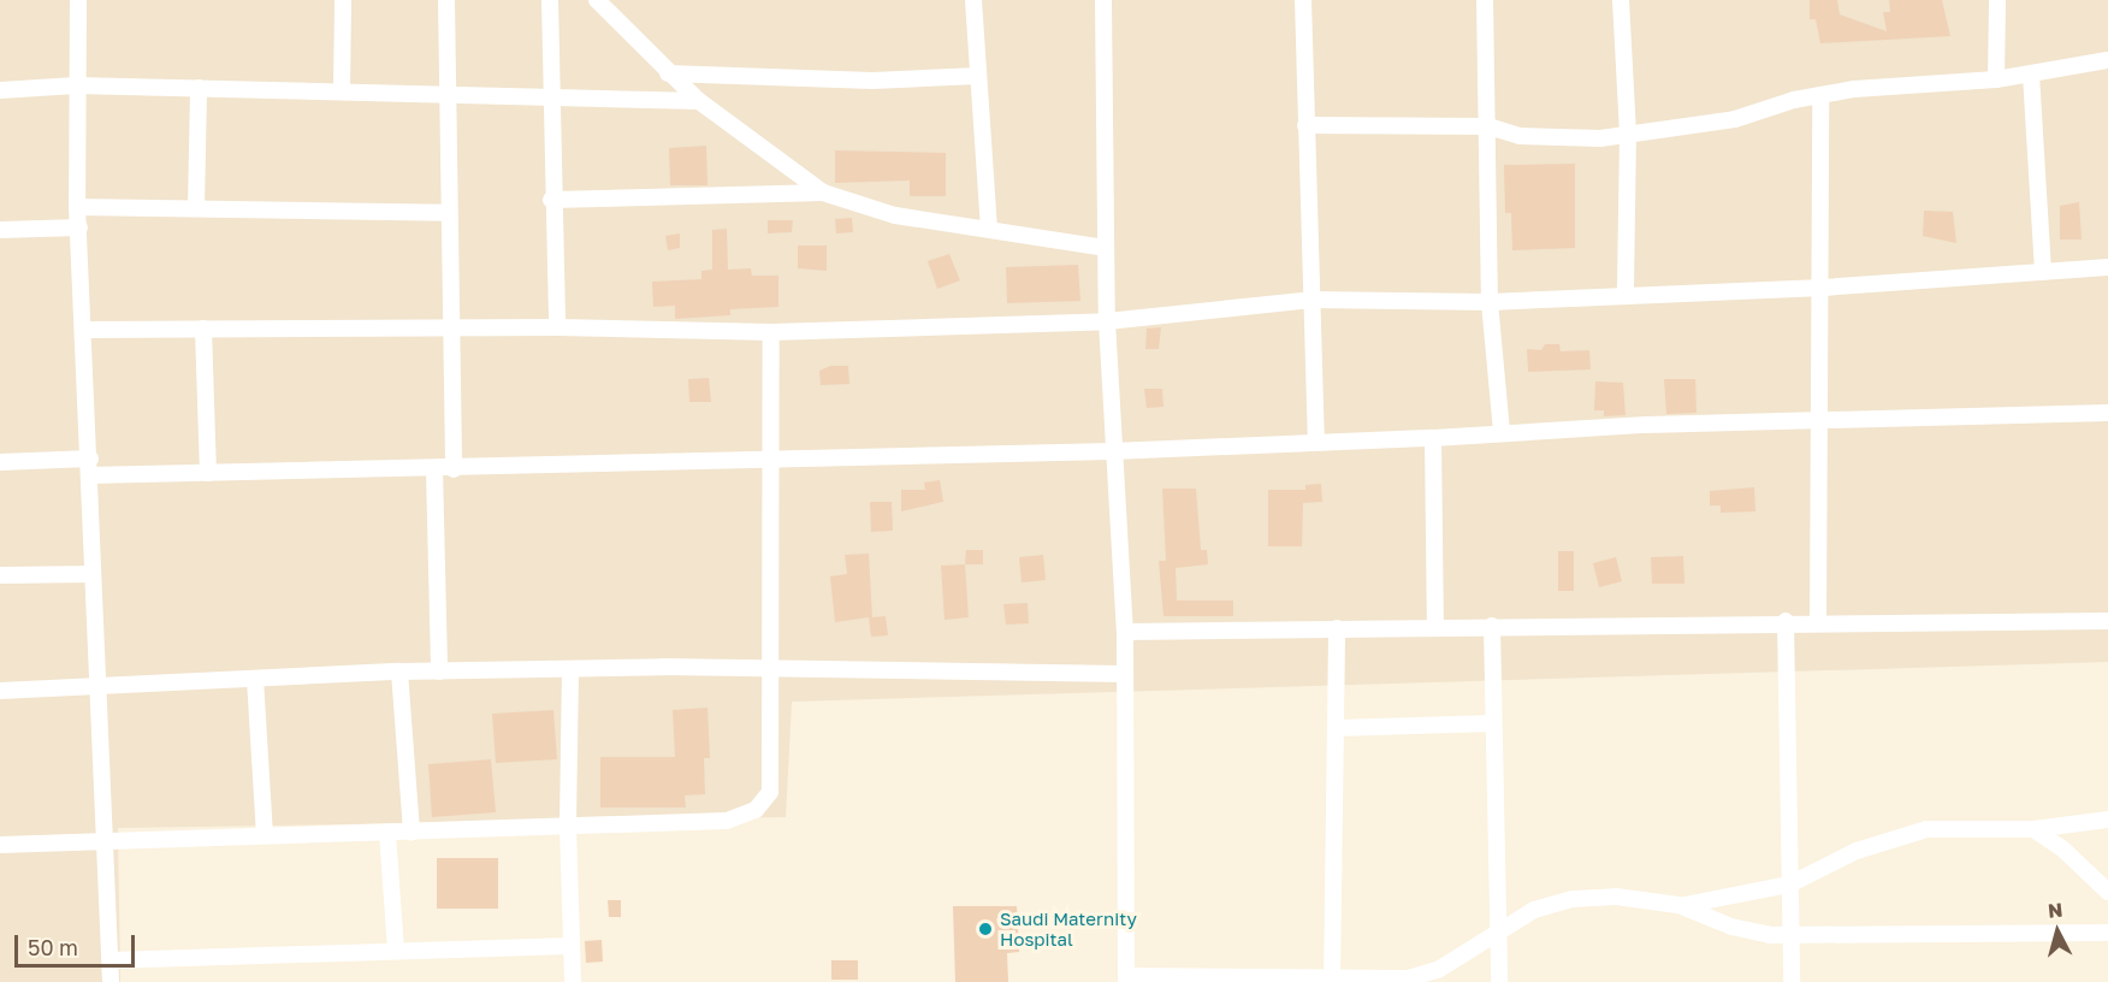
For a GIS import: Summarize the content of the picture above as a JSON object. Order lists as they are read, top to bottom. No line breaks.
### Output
{"places":["Saudi Maternity Hospital"],"scale_bar":"50 m","north":"top"}
